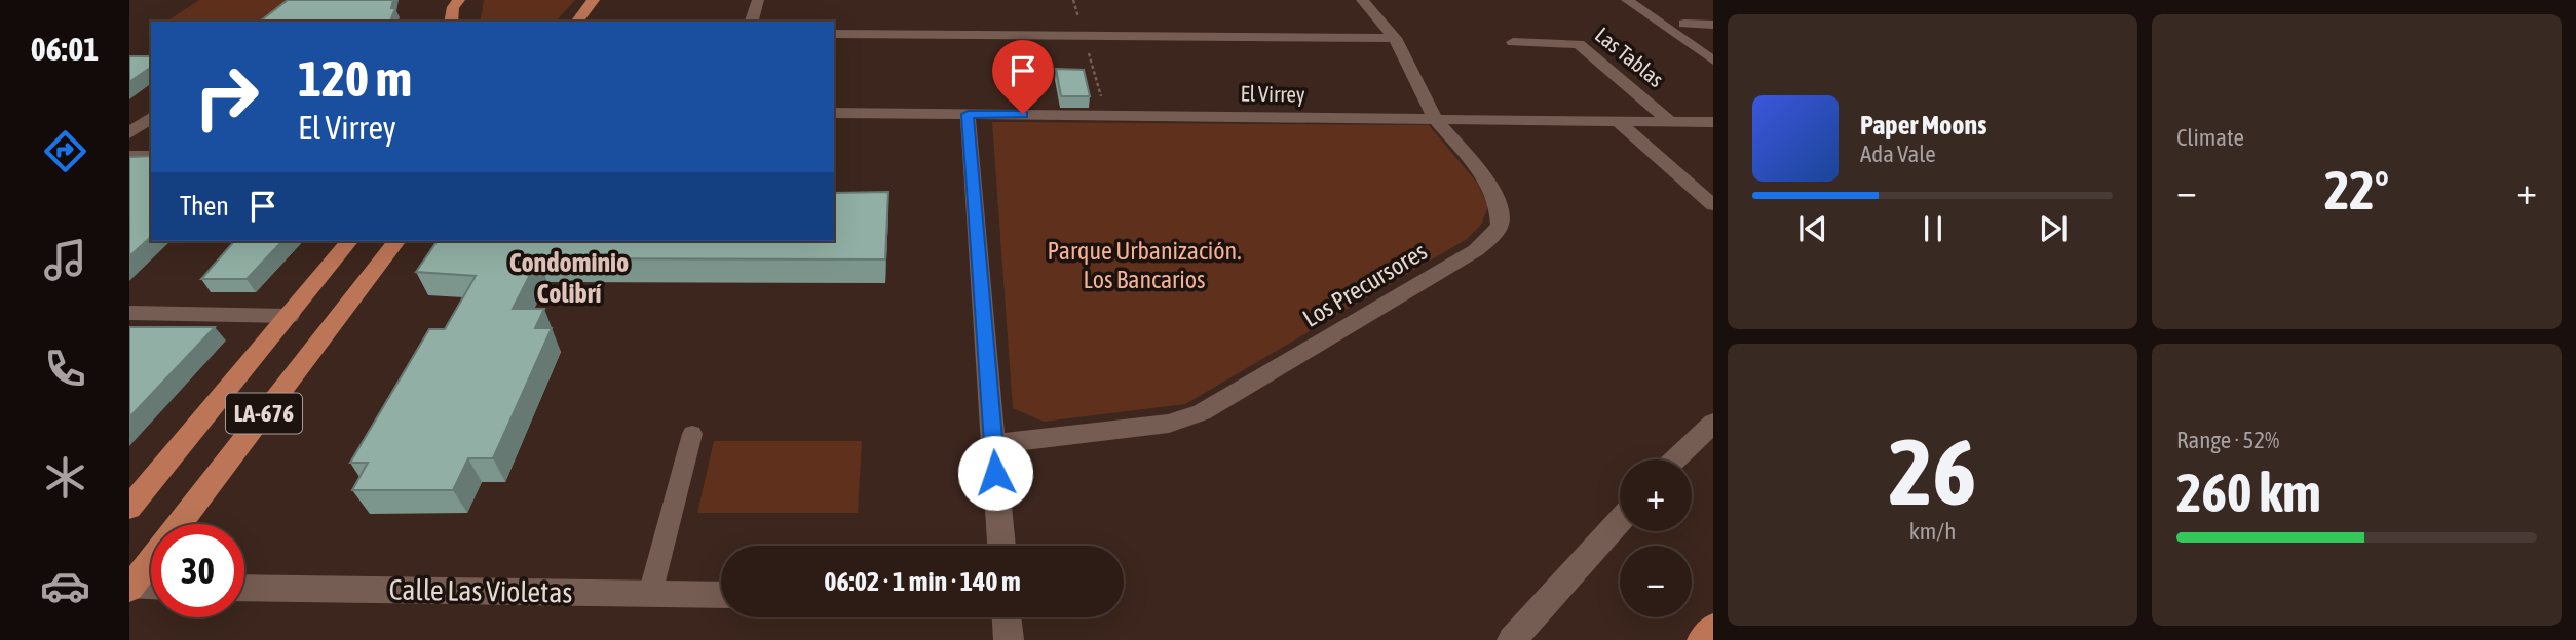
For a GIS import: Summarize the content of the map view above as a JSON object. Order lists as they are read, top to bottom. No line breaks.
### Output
{"streets":{"main road":["LA-676"],"street":["Las Tablas","El Virrey","Los Precursores","Calle Las Violetas"]},"crossings":[["Las Tablas","El Virrey"],["El Virrey","Los Precursores"]],"districts":["Condominio Colibrí"],"parks":["Parque Urbanización. Los Bancarios"],"page":{"tabs":"06:01","tile":["Climate",["26","km/h"],["Range · 52%","260 km"]],"turn":["120 m","El Virrey"],"song":["Paper Moons","Ada Vale"],"heat":["−","22°","+"],"then":"Then","map_buttons":["+","−"],"limit":"30","trip":"06:02 · 1 min · 140 m"}}
